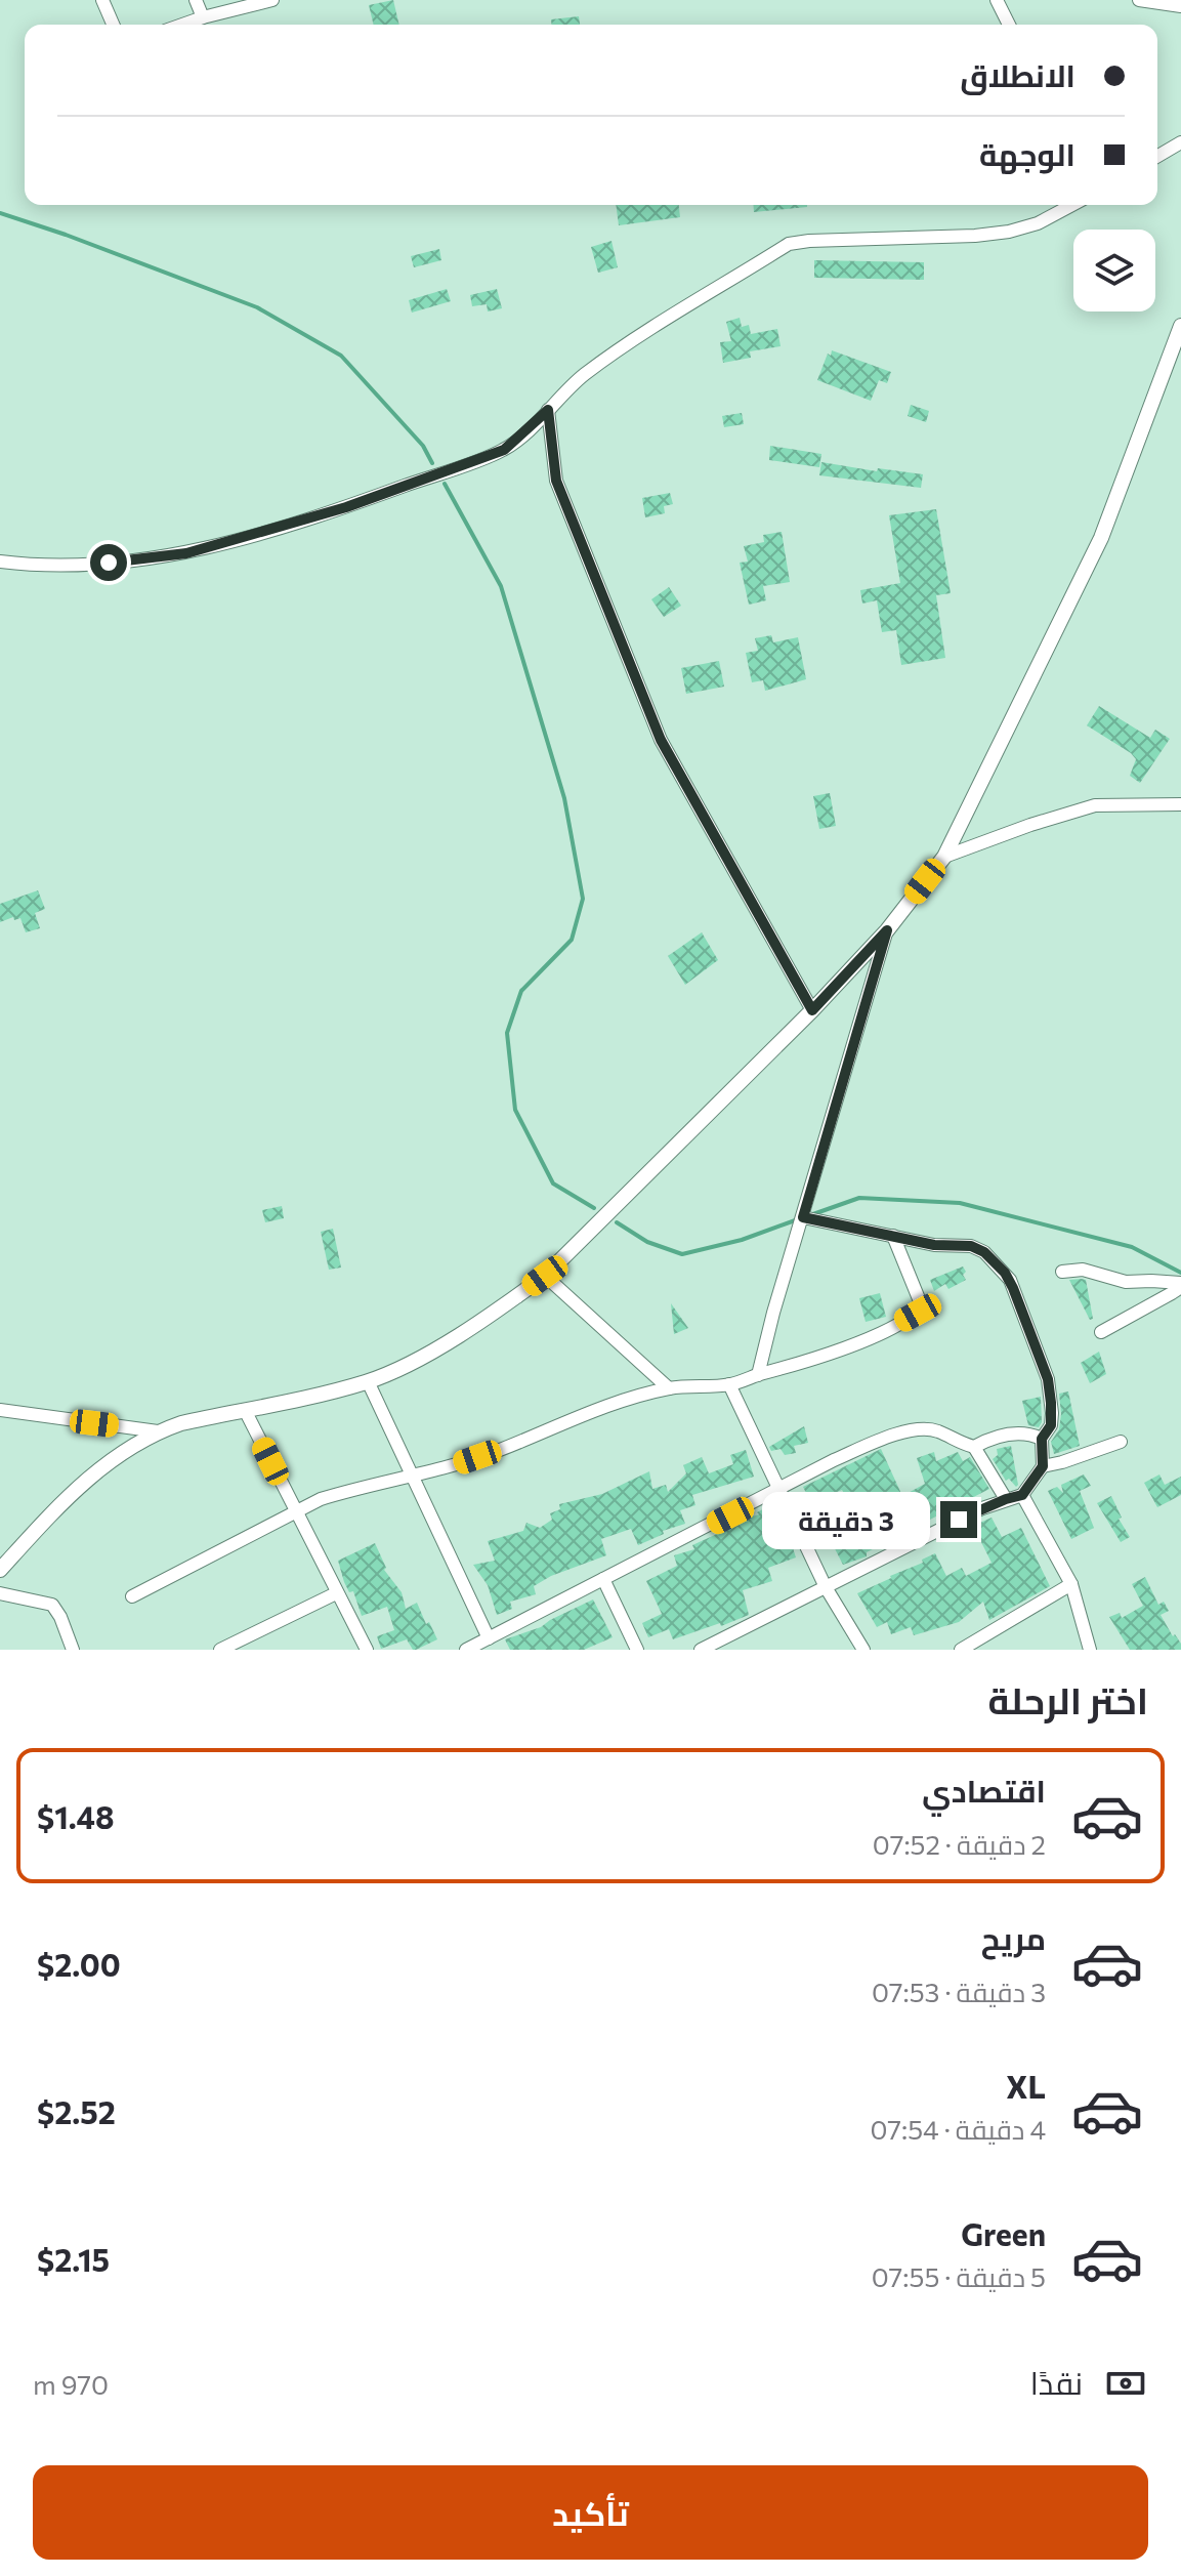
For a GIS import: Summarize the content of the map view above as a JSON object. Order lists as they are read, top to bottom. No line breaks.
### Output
{"page":{"banner":["الانطلاق","الوجهة"],"bubble":"3 دقيقة","heading":"اختر الرحلة","list":[{"name":"اقتصادي","note":"2 دقيقة · 07:52","value":"$1.48"},{"name":"مريح","note":"3 دقيقة · 07:53","value":"$2.00"},{"name":"XL","note":"4 دقيقة · 07:54","value":"$2.52"},{"name":"Green","note":"5 دقيقة · 07:55","value":"$2.15"}],"pay":["نقدًا","970 m"],"buttons":"تأكيد"}}
